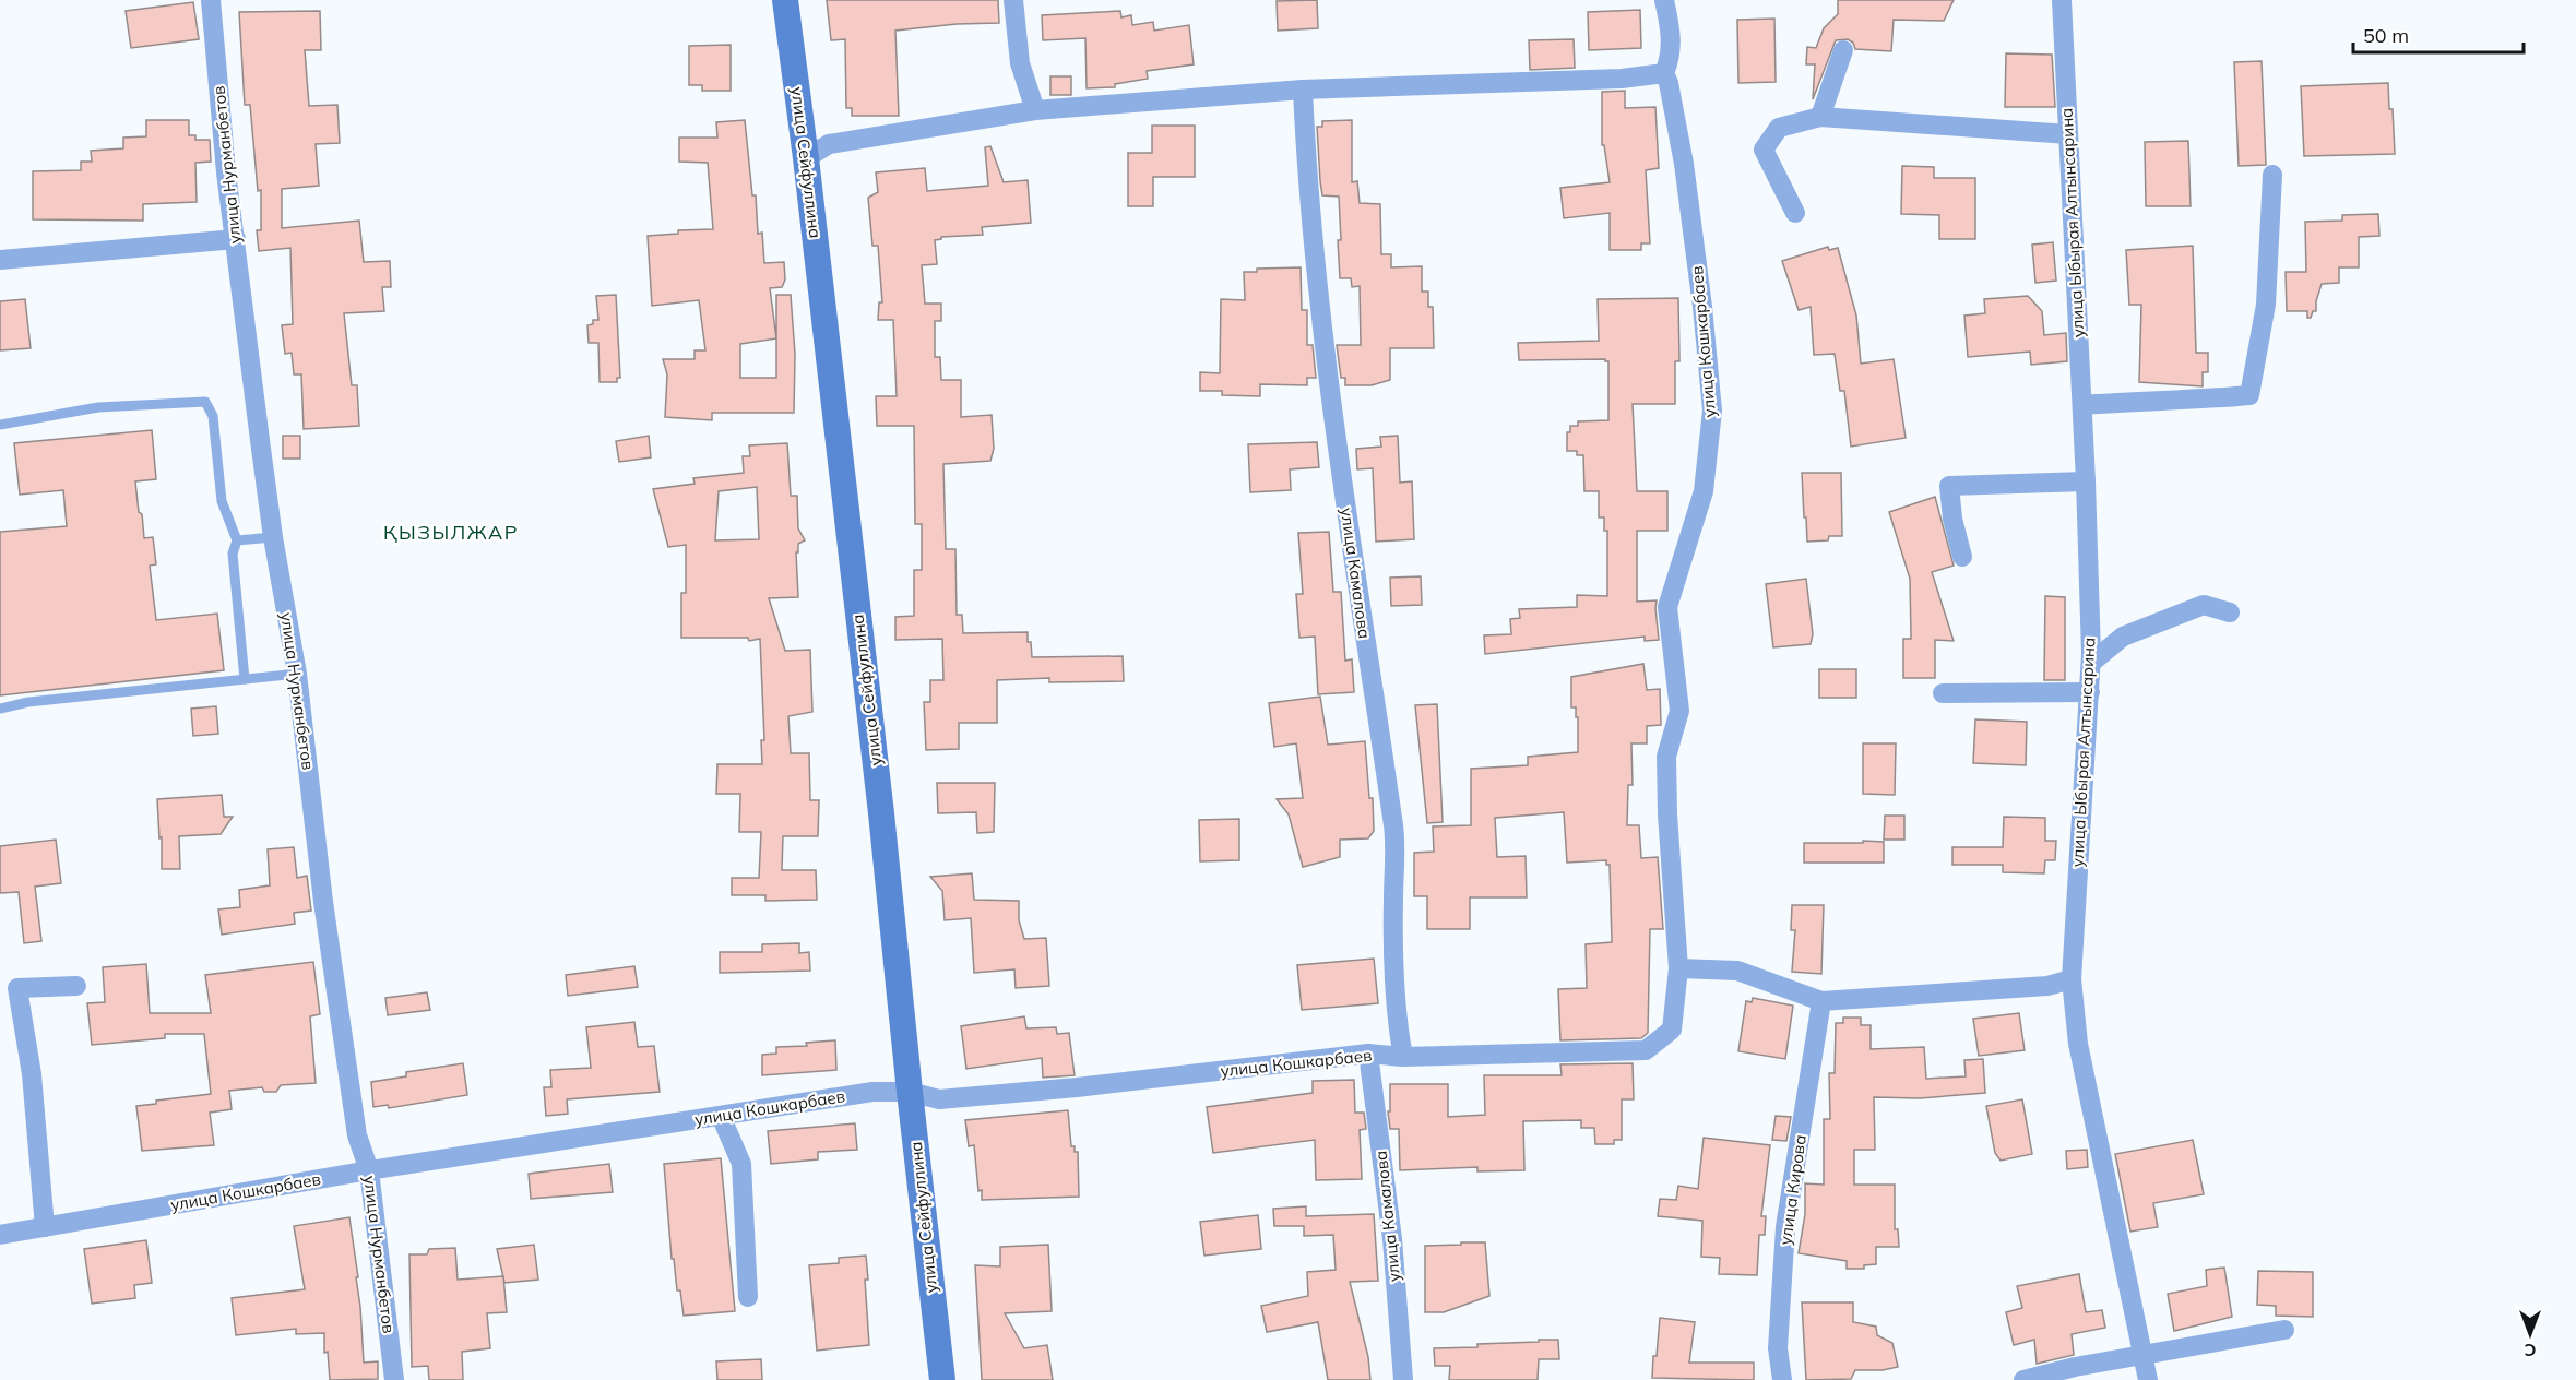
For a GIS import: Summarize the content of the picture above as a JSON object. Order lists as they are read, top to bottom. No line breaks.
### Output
{"streets":{"street":["улица Сейфуллина","улица Нурманбетов","улица Ыбырая Алтынсарина","улица Кошкарбаев","улица Камалова","улица Кирова"]},"crossings":[["улица Сейфуллина","улица Кошкарбаев"],["улица Нурманбетов","улица Кошкарбаев"],["улица Кошкарбаев","улица Камалова"]],"districts":["ҚЫЗЫЛЖАР"],"scale_bar":"50 m","north":"bottom"}
